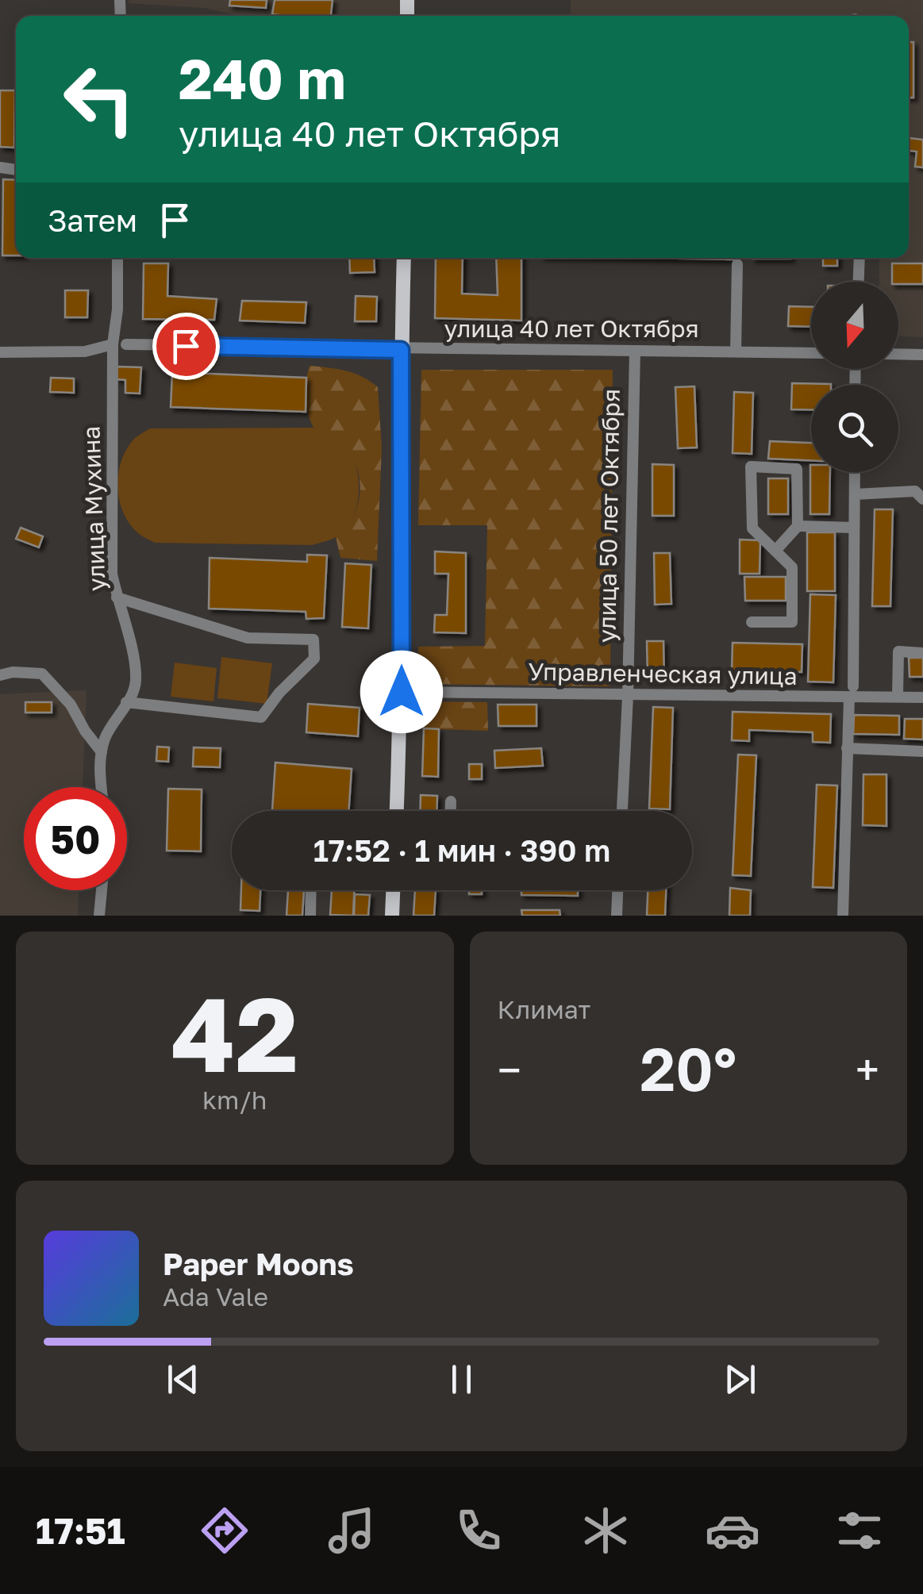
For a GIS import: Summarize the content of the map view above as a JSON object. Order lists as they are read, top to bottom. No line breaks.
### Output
{"streets":{"street":["улица 40 лет Октября","улица Мухина","улица 50 лет Октября","Управленческая улица"]},"crossings":[["улица 40 лет Октября","улица 50 лет Октября"],["улица 50 лет Октября","Управленческая улица"]],"north":"bottom","page":{"turn":["240 m","улица 40 лет Октября"],"then":"Затем","limit":"50","trip":"17:52 · 1 мин · 390 m","tile":[["42","km/h"],"Климат"],"heat":["−","20°","+"],"song":["Paper Moons","Ada Vale"],"tabs":"17:51"}}
